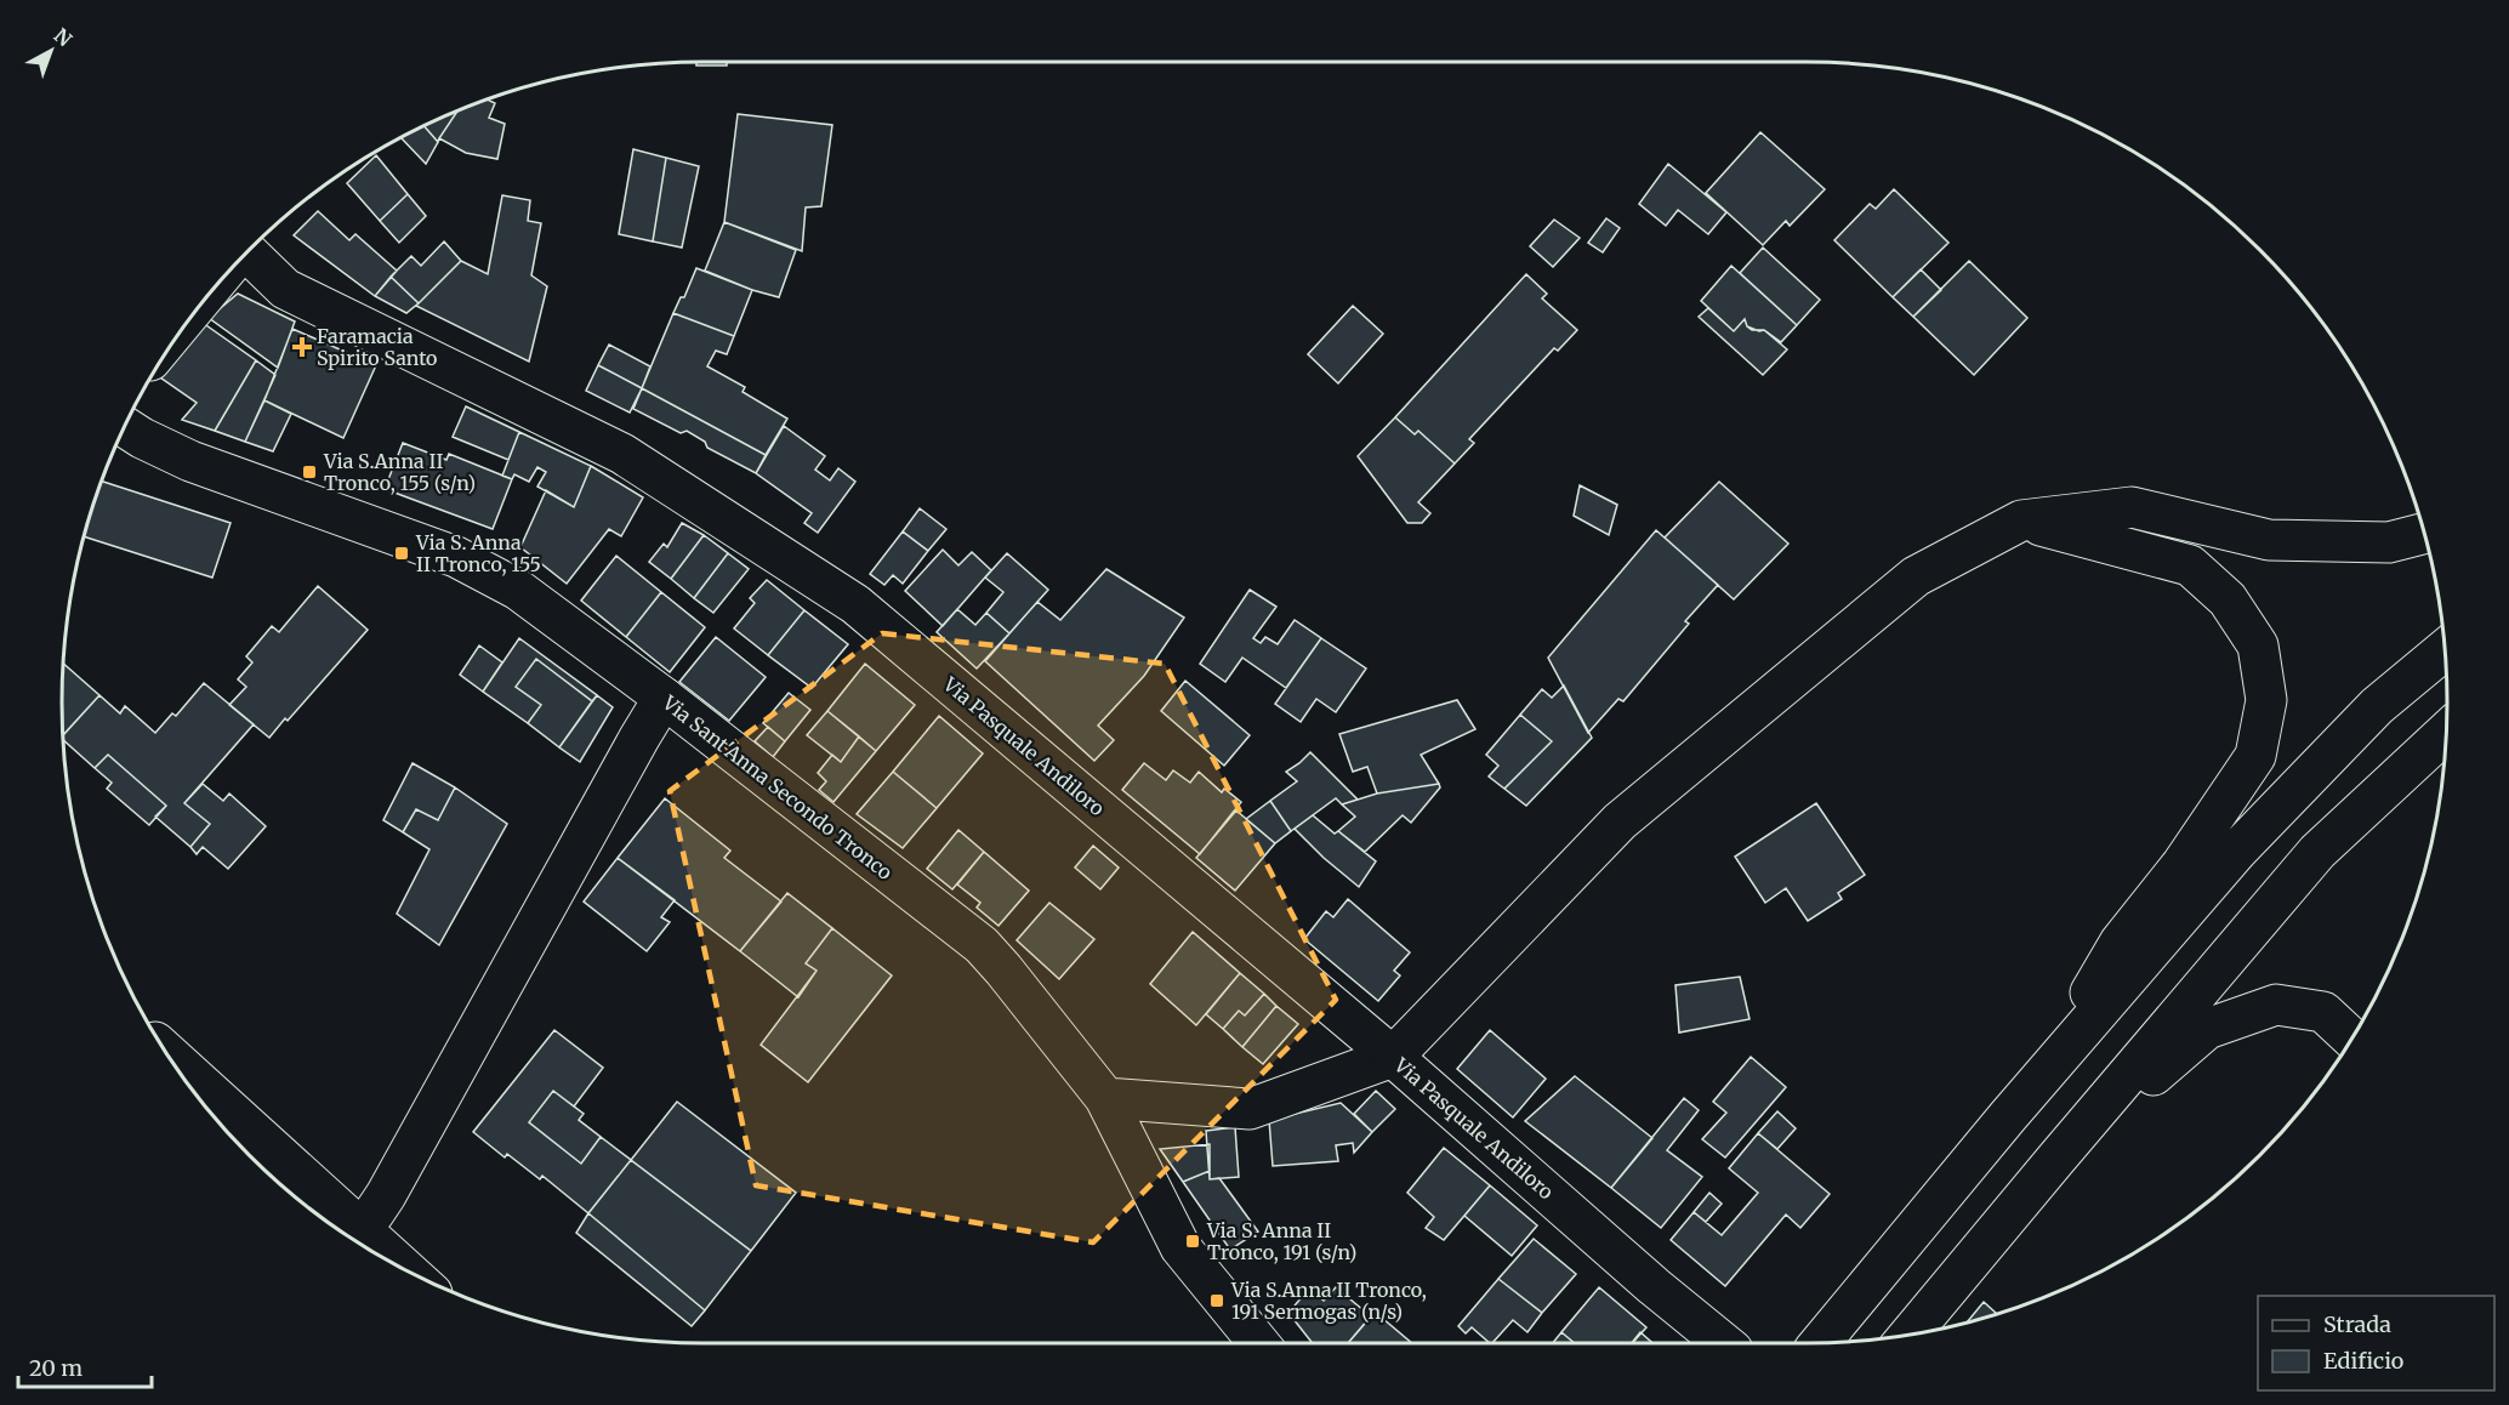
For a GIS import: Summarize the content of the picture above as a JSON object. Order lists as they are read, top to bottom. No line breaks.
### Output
{"streets":{"main road":["Via Pasquale Andiloro","Via Sant'Anna Secondo Tronco"]},"places":{"health":["Faramacia Spirito Santo"],"transit":["Via S.Anna II Tronco, 155 (s/n)","Via S. Anna II Tronco, 155","Via S. Anna II Tronco, 191 (s/n)","Via S.Anna II Tronco, 191 Sermogas (n/s)"]},"legend":["Strada","Edificio"],"scale_bar":"20 m","north":"top right"}
